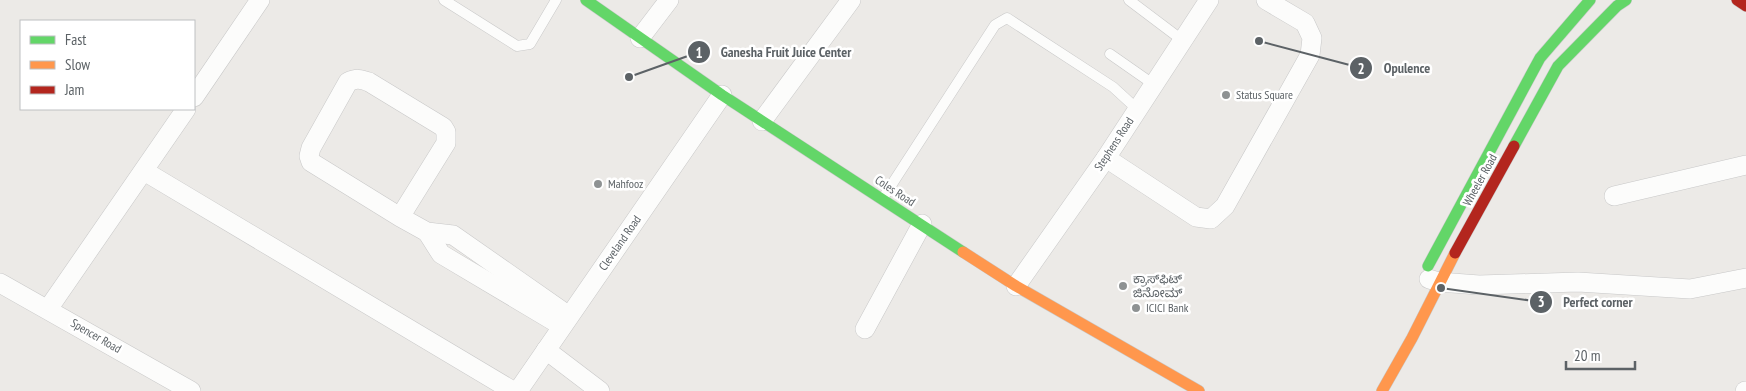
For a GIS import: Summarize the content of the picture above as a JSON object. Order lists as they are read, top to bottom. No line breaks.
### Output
{"streets":{"main road":["Wheeler Road","Coles Road"],"street":["Stephens Road","Cleveland Road","Spencer Road"]},"crossings":[["Stephens Road","Coles Road"],["Coles Road","Cleveland Road"]],"places":["Opulence","Ganesha Fruit Juice Center","Status Square","Mahfooz","ಕ್ರಾಸ್‌ಫಿಟ್ ಜಿನೋಮ್","Perfect corner","ICICI Bank"],"legend":["Fast","Slow","Jam"],"scale_bar":"20 m"}
